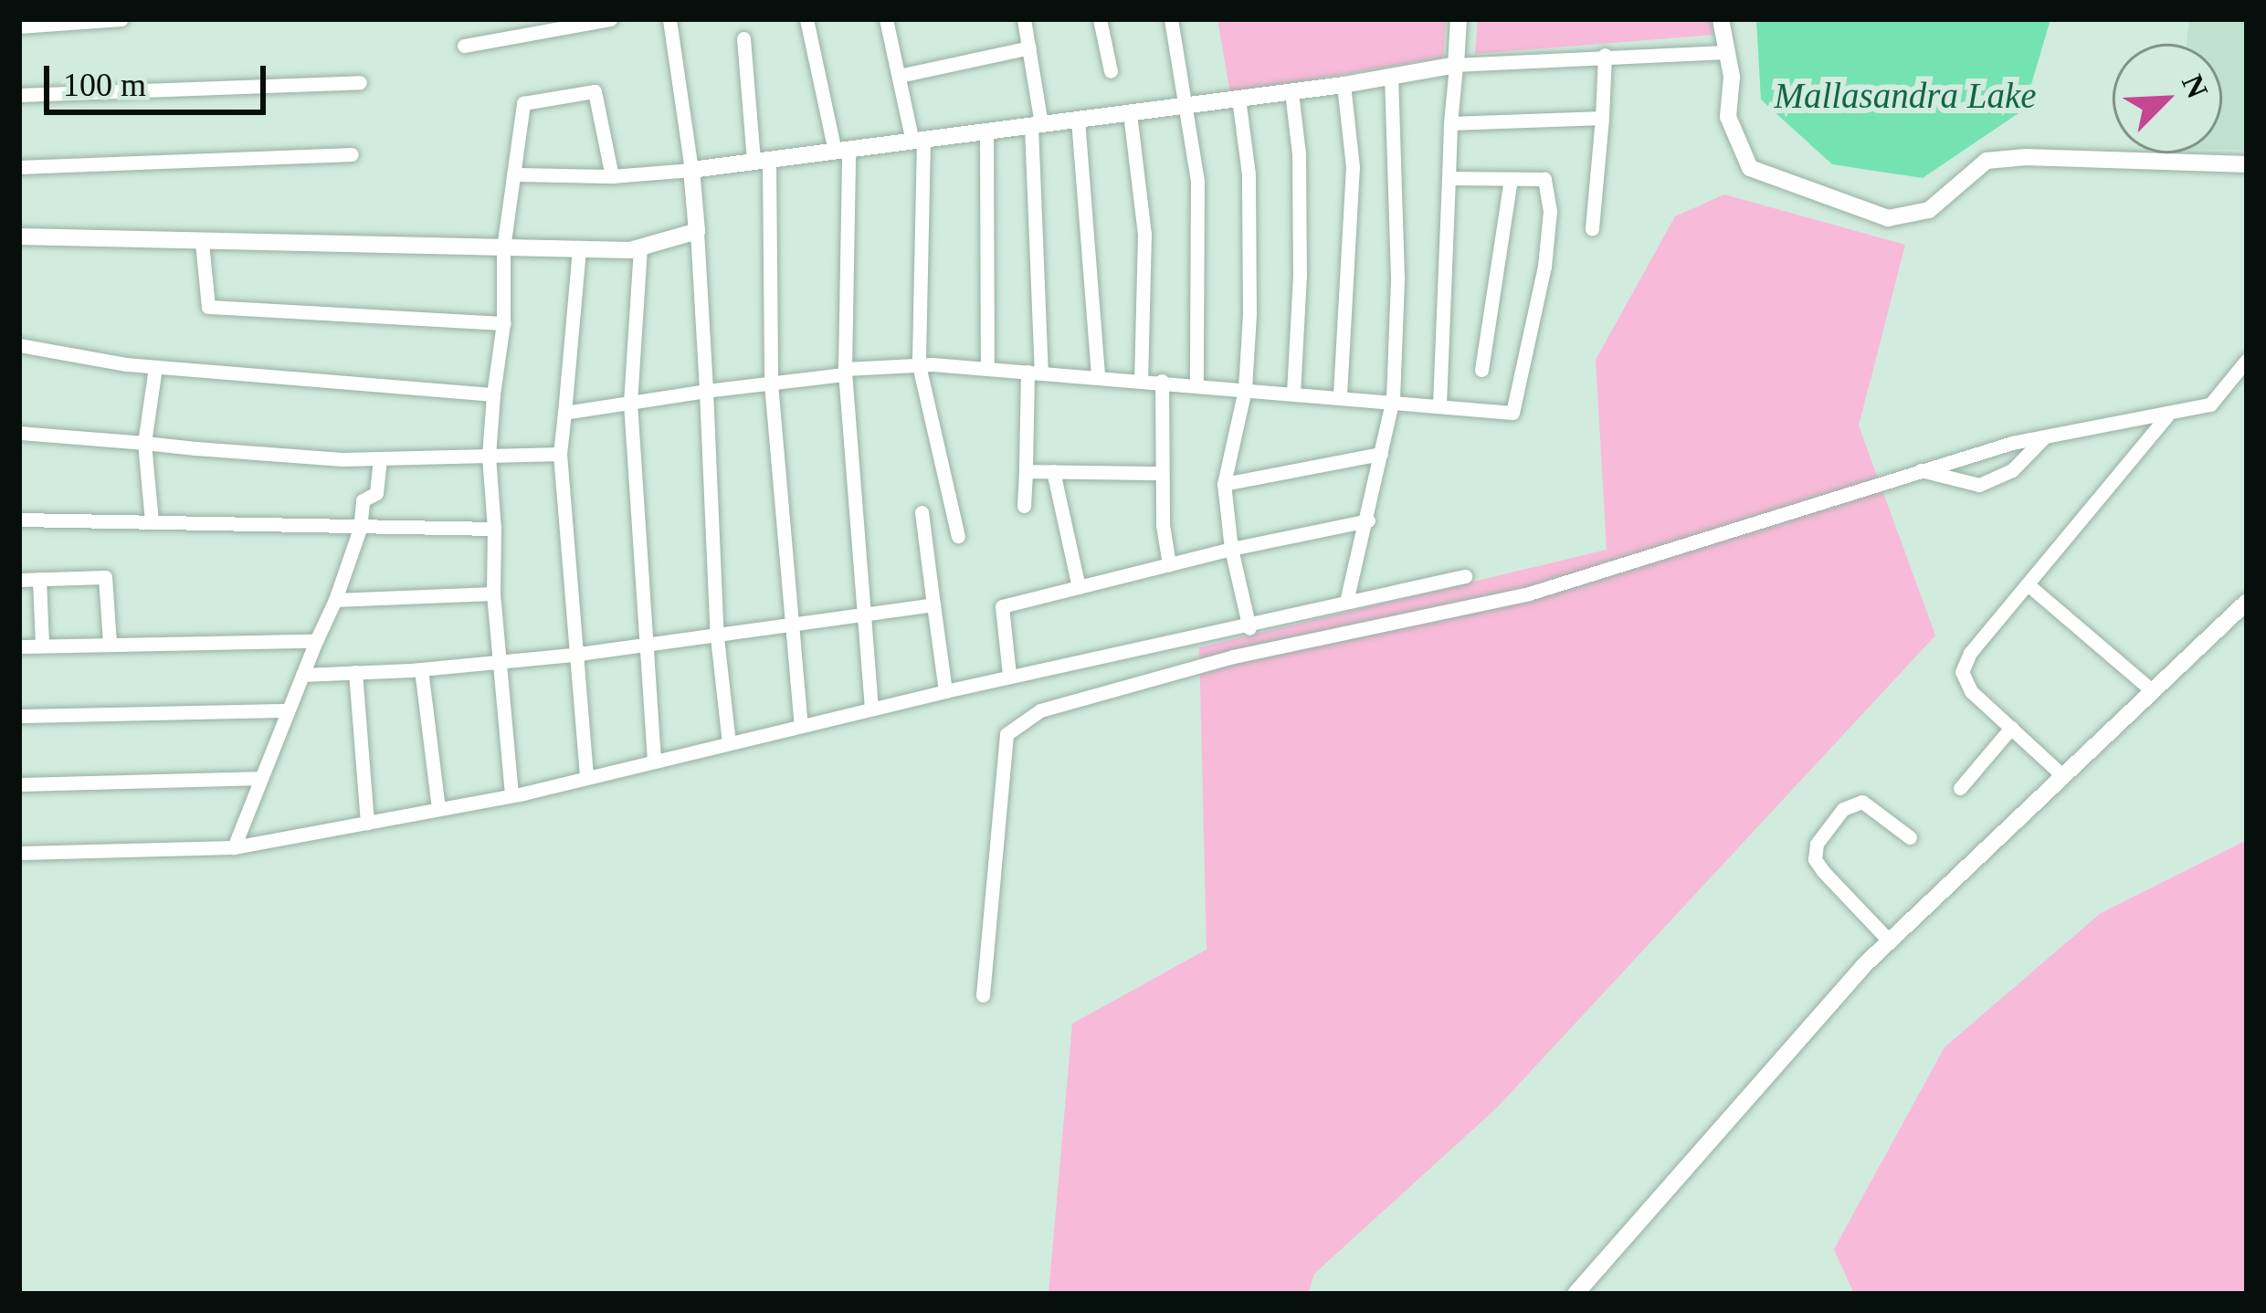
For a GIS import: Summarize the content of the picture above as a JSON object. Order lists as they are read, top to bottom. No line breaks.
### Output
{"water":["Mallasandra Lake"],"scale_bar":"100 m","north":"top right"}
